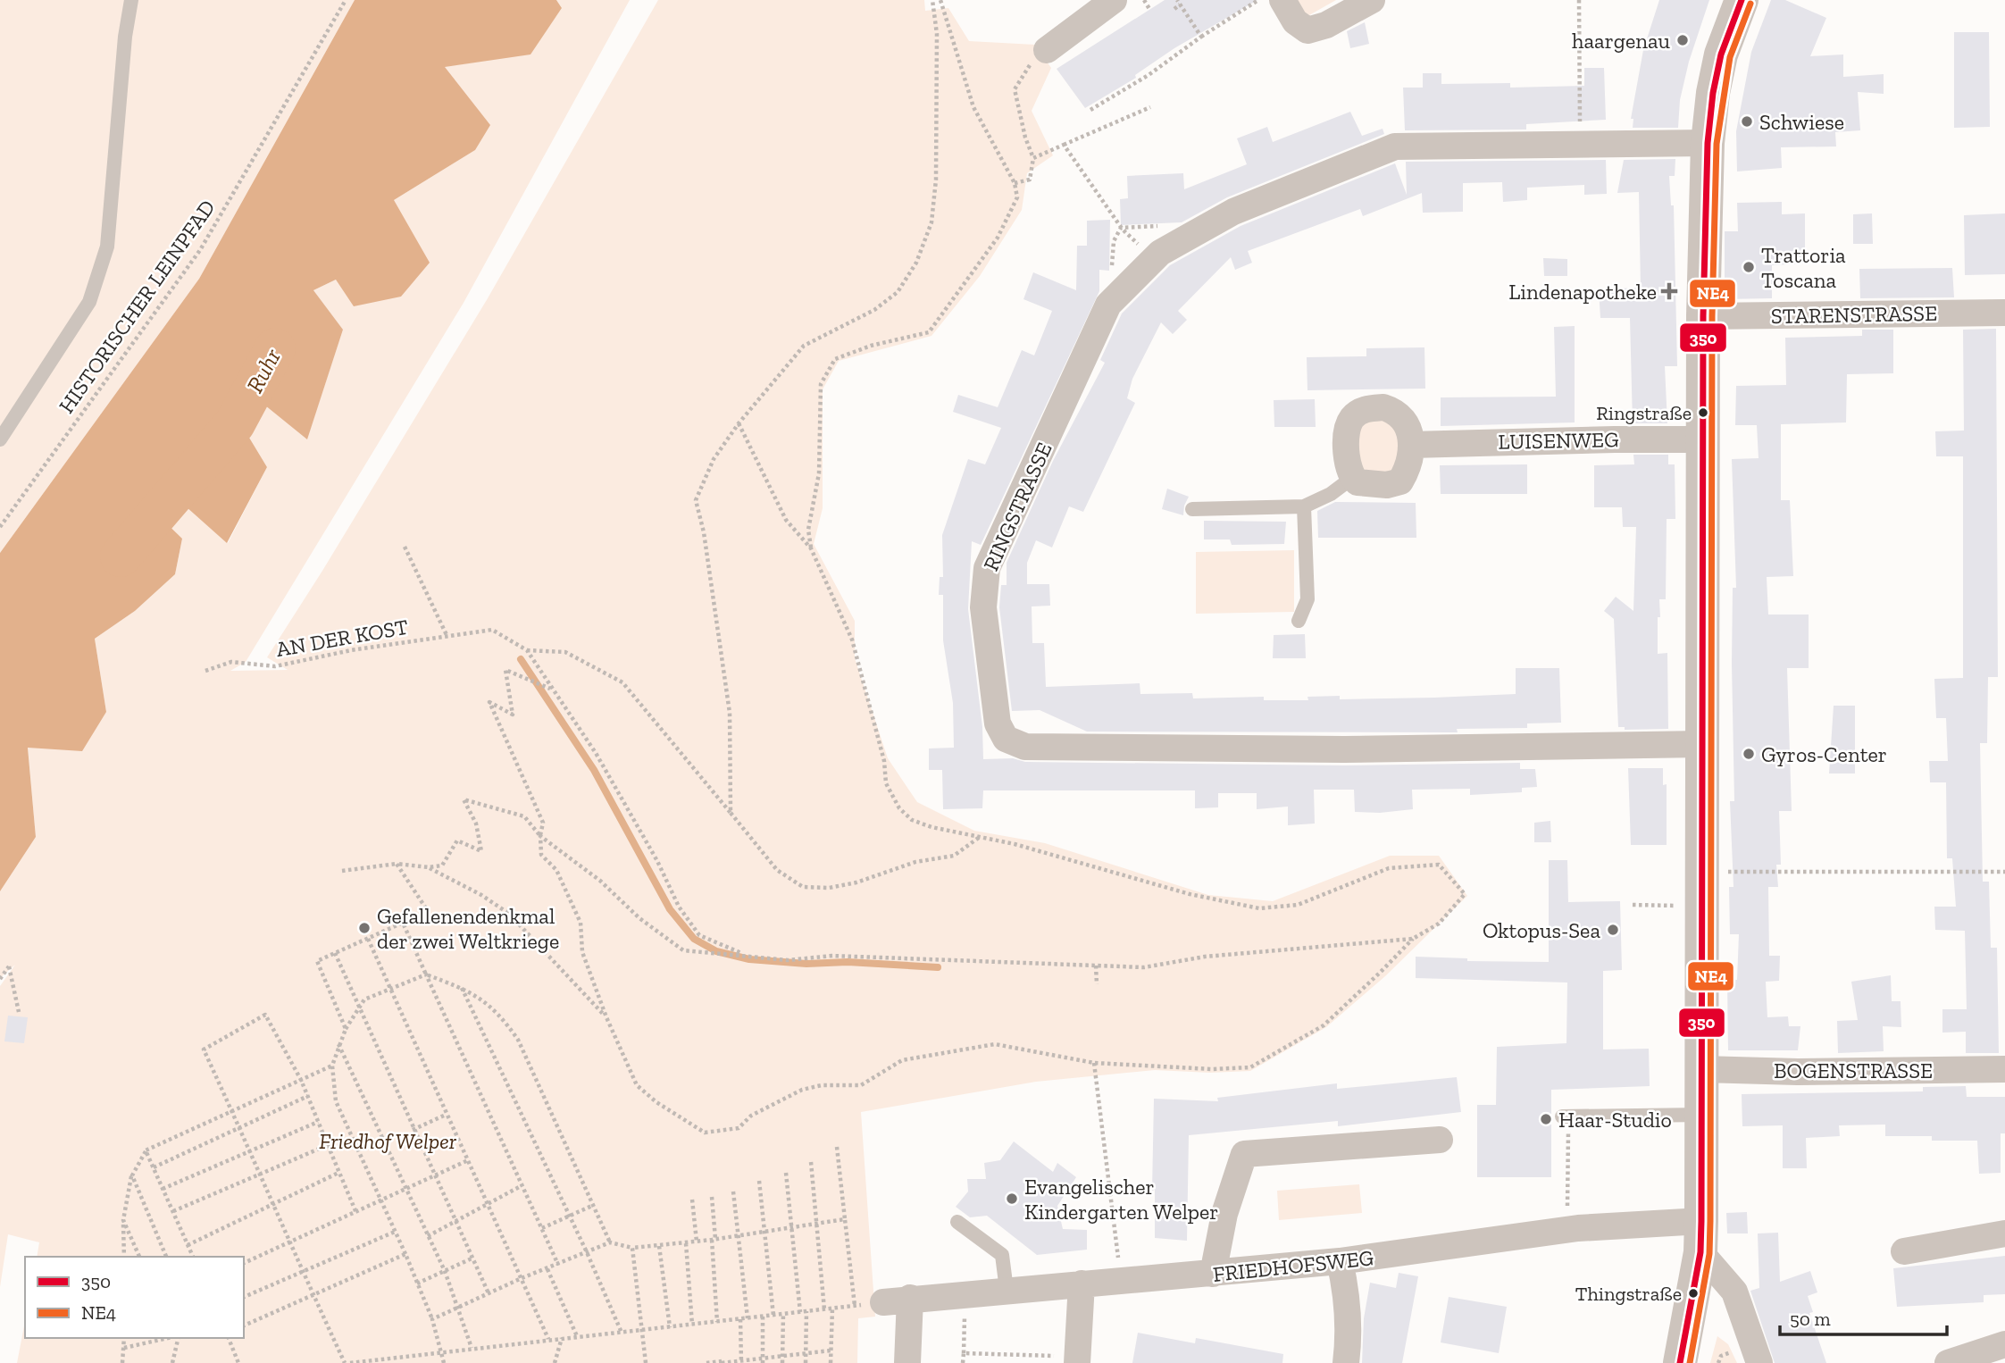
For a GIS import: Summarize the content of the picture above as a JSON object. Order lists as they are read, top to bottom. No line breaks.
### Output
{"streets":{"street":["STARENSTRASSE","LUISENWEG","RINGSTRASSE","BOGENSTRASSE","FRIEDHOFSWEG"],"path":["HISTORISCHER LEINPFAD","AN DER KOST"]},"water":["Ruhr"],"parks":["Friedhof Welper"],"places":{"other":["haargenau","Schwiese","Trattoria Toscana","Ringstraße","Gyros-Center","Gefallenendenkmal der zwei Weltkriege","Oktopus-Sea","Haar-Studio","Evangelischer Kindergarten Welper","Thingstraße"],"health":["Lindenapotheke"]},"lines":["transit line 350","transit line NE4"],"legend":["350","NE4"],"scale_bar":"50 m"}
